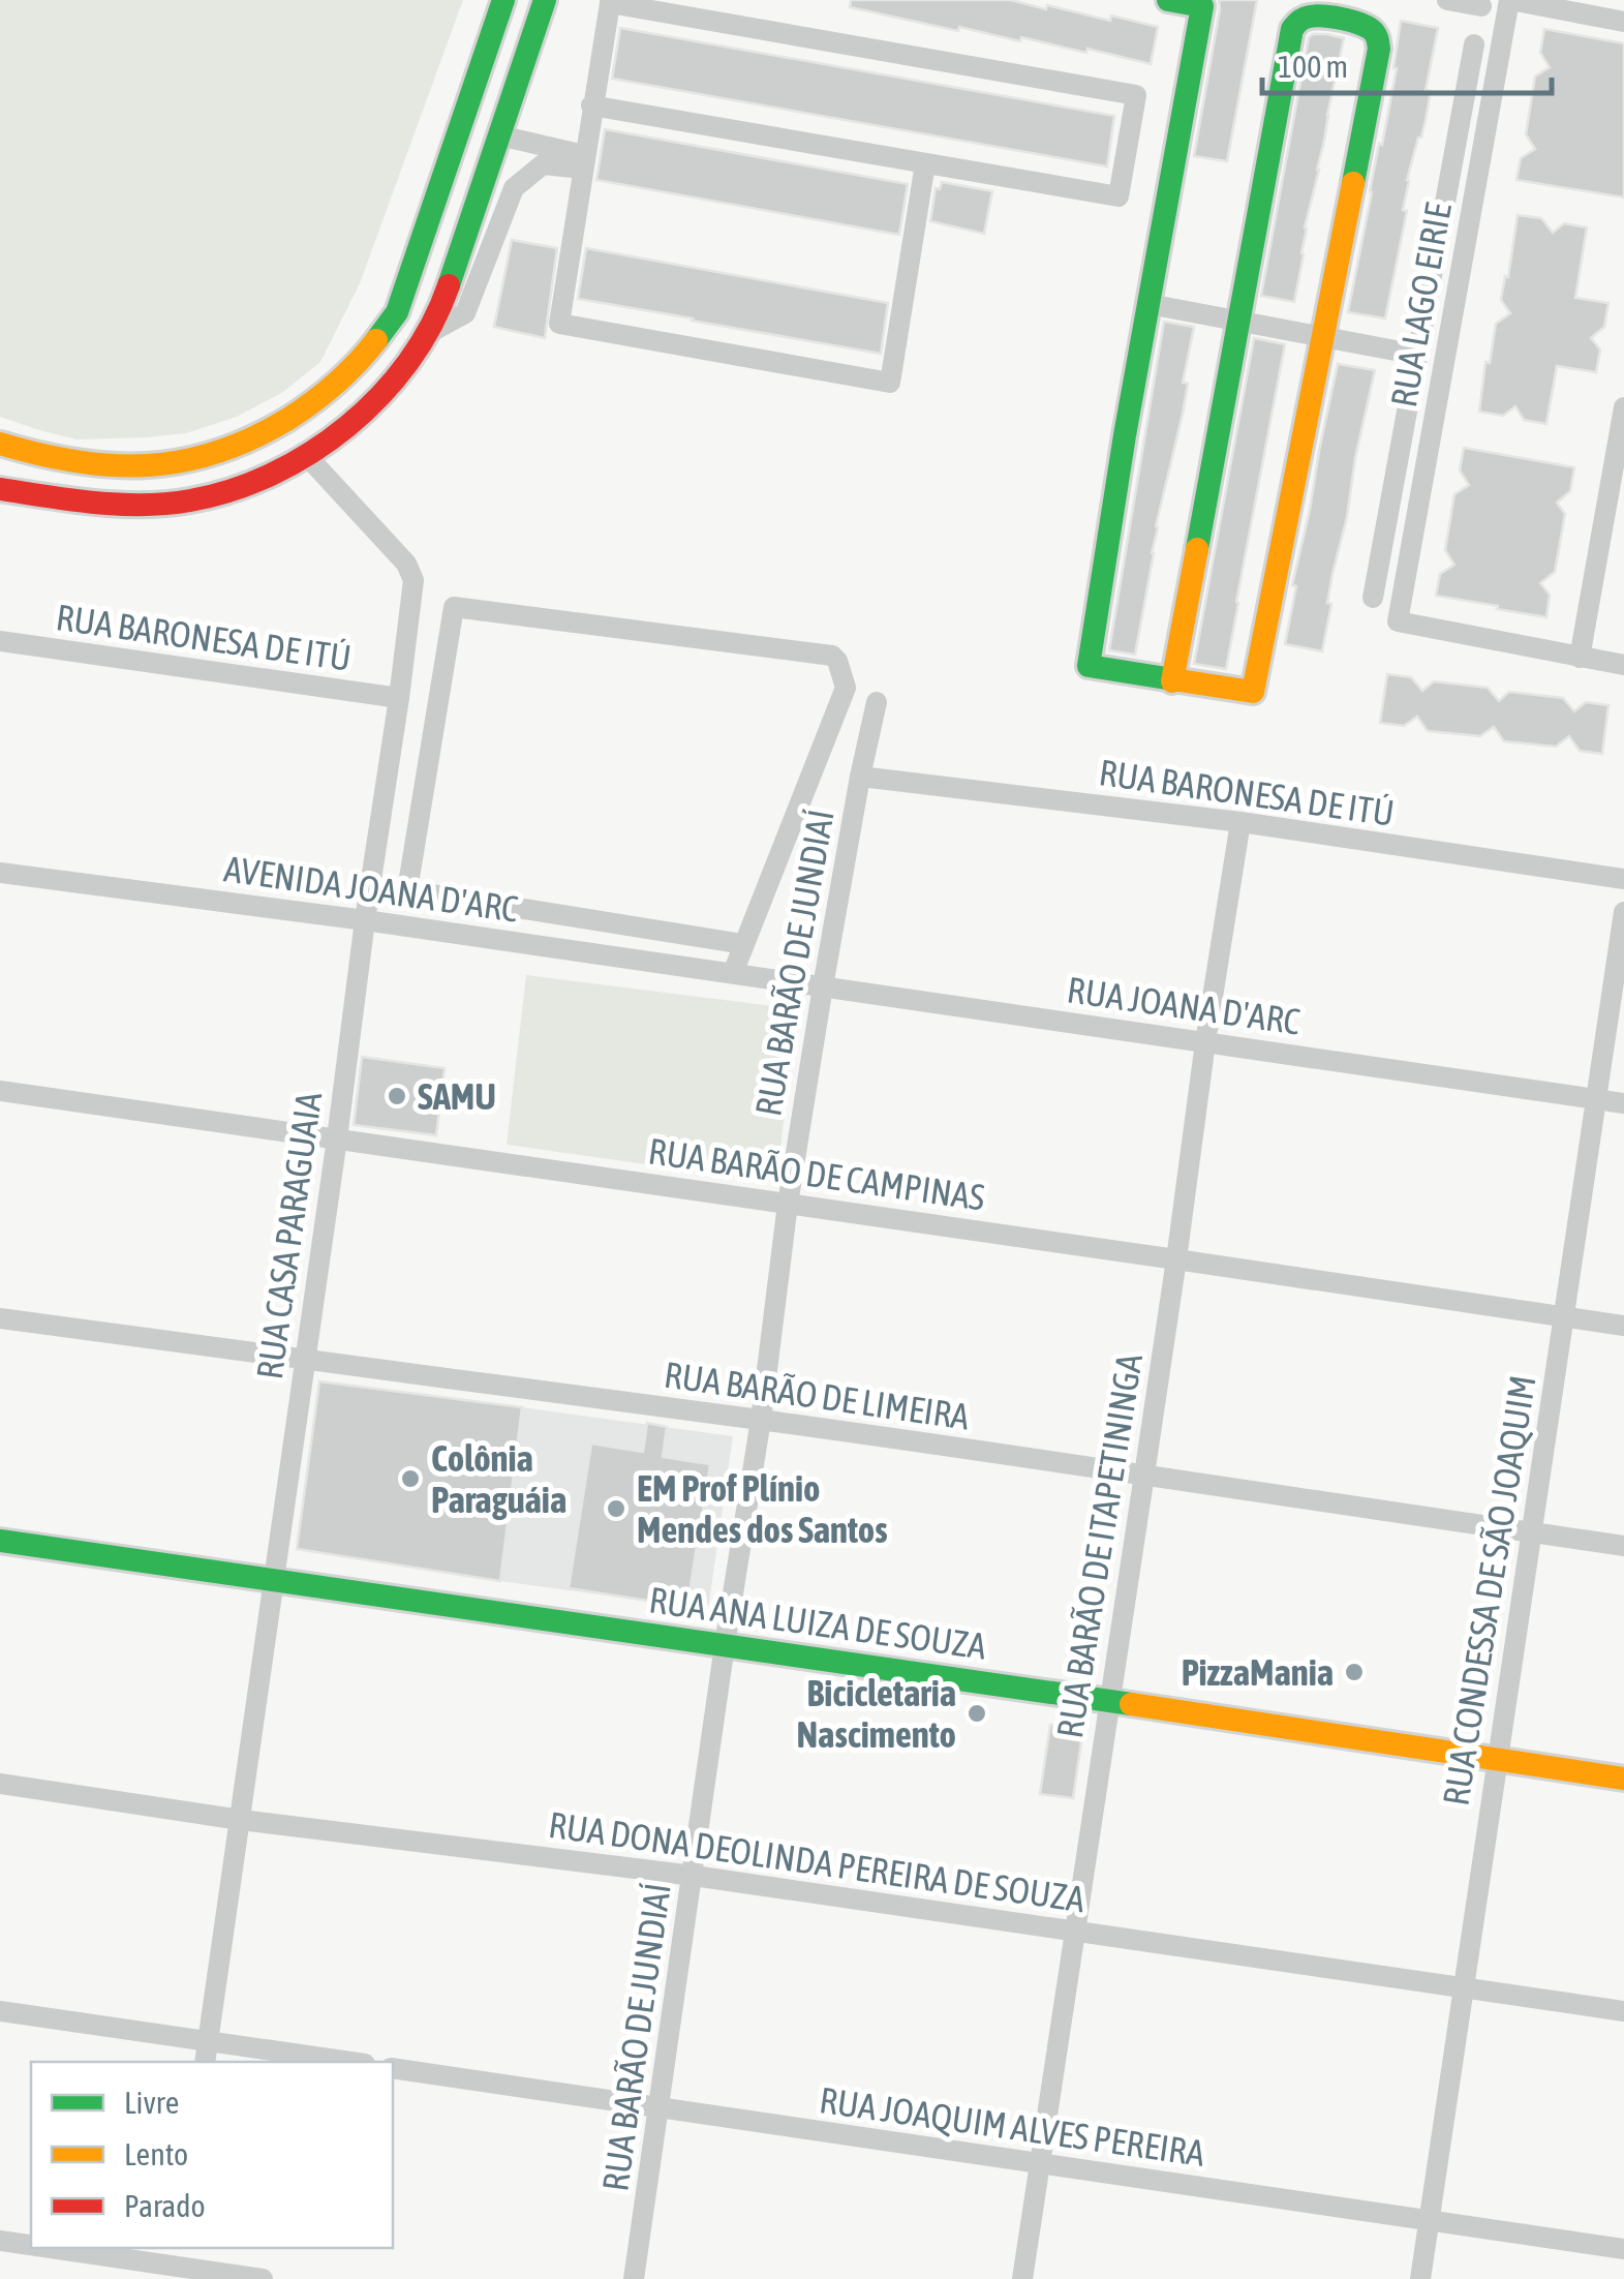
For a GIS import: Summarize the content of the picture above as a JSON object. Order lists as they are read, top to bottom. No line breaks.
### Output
{"streets":{"street":["RUA LAGO EIRIE","RUA BARONESA DE ITÚ","AVENIDA JOANA D'ARC","RUA BARÃO DE JUNDIAÍ","RUA JOANA D'ARC","RUA BARÃO DE CAMPINAS","RUA CASA PARAGUAIA","RUA BARÃO DE LIMEIRA","RUA BARÃO DE ITAPETININGA","RUA CONDESSA DE SÃO JOAQUIM","RUA ANA LUIZA DE SOUZA","RUA DONA DEOLINDA PEREIRA DE SOUZA","RUA JOAQUIM ALVES PEREIRA"]},"crossings":[["RUA BARONESA DE ITÚ","RUA BARÃO DE JUNDIAÍ"],["RUA BARONESA DE ITÚ","RUA CASA PARAGUAIA"],["RUA BARONESA DE ITÚ","RUA BARÃO DE ITAPETININGA"],["AVENIDA JOANA D'ARC","RUA JOANA D'ARC"],["AVENIDA JOANA D'ARC","RUA CASA PARAGUAIA"],["RUA BARÃO DE JUNDIAÍ","RUA JOANA D'ARC"],["RUA BARÃO DE JUNDIAÍ","RUA BARÃO DE CAMPINAS"],["RUA BARÃO DE JUNDIAÍ","RUA BARÃO DE LIMEIRA"],["RUA BARÃO DE JUNDIAÍ","RUA ANA LUIZA DE SOUZA"],["RUA BARÃO DE JUNDIAÍ","RUA DONA DEOLINDA PEREIRA DE SOUZA"],["RUA BARÃO DE JUNDIAÍ","RUA JOAQUIM ALVES PEREIRA"],["RUA JOANA D'ARC","RUA BARÃO DE ITAPETININGA"],["RUA JOANA D'ARC","RUA CONDESSA DE SÃO JOAQUIM"],["RUA BARÃO DE CAMPINAS","RUA CASA PARAGUAIA"],["RUA BARÃO DE CAMPINAS","RUA BARÃO DE ITAPETININGA"],["RUA BARÃO DE CAMPINAS","RUA CONDESSA DE SÃO JOAQUIM"],["RUA CASA PARAGUAIA","RUA BARÃO DE LIMEIRA"],["RUA CASA PARAGUAIA","RUA ANA LUIZA DE SOUZA"],["RUA CASA PARAGUAIA","RUA DONA DEOLINDA PEREIRA DE SOUZA"],["RUA BARÃO DE LIMEIRA","RUA BARÃO DE ITAPETININGA"],["RUA BARÃO DE LIMEIRA","RUA CONDESSA DE SÃO JOAQUIM"],["RUA BARÃO DE ITAPETININGA","RUA ANA LUIZA DE SOUZA"],["RUA BARÃO DE ITAPETININGA","RUA DONA DEOLINDA PEREIRA DE SOUZA"],["RUA BARÃO DE ITAPETININGA","RUA JOAQUIM ALVES PEREIRA"],["RUA CONDESSA DE SÃO JOAQUIM","RUA ANA LUIZA DE SOUZA"],["RUA CONDESSA DE SÃO JOAQUIM","RUA DONA DEOLINDA PEREIRA DE SOUZA"],["RUA CONDESSA DE SÃO JOAQUIM","RUA JOAQUIM ALVES PEREIRA"]],"places":["SAMU","Colônia Paraguáia","EM Prof Plínio Mendes dos Santos","PizzaMania","Bicicletaria Nascimento"],"legend":["Livre","Lento","Parado"],"scale_bar":"100 m"}
